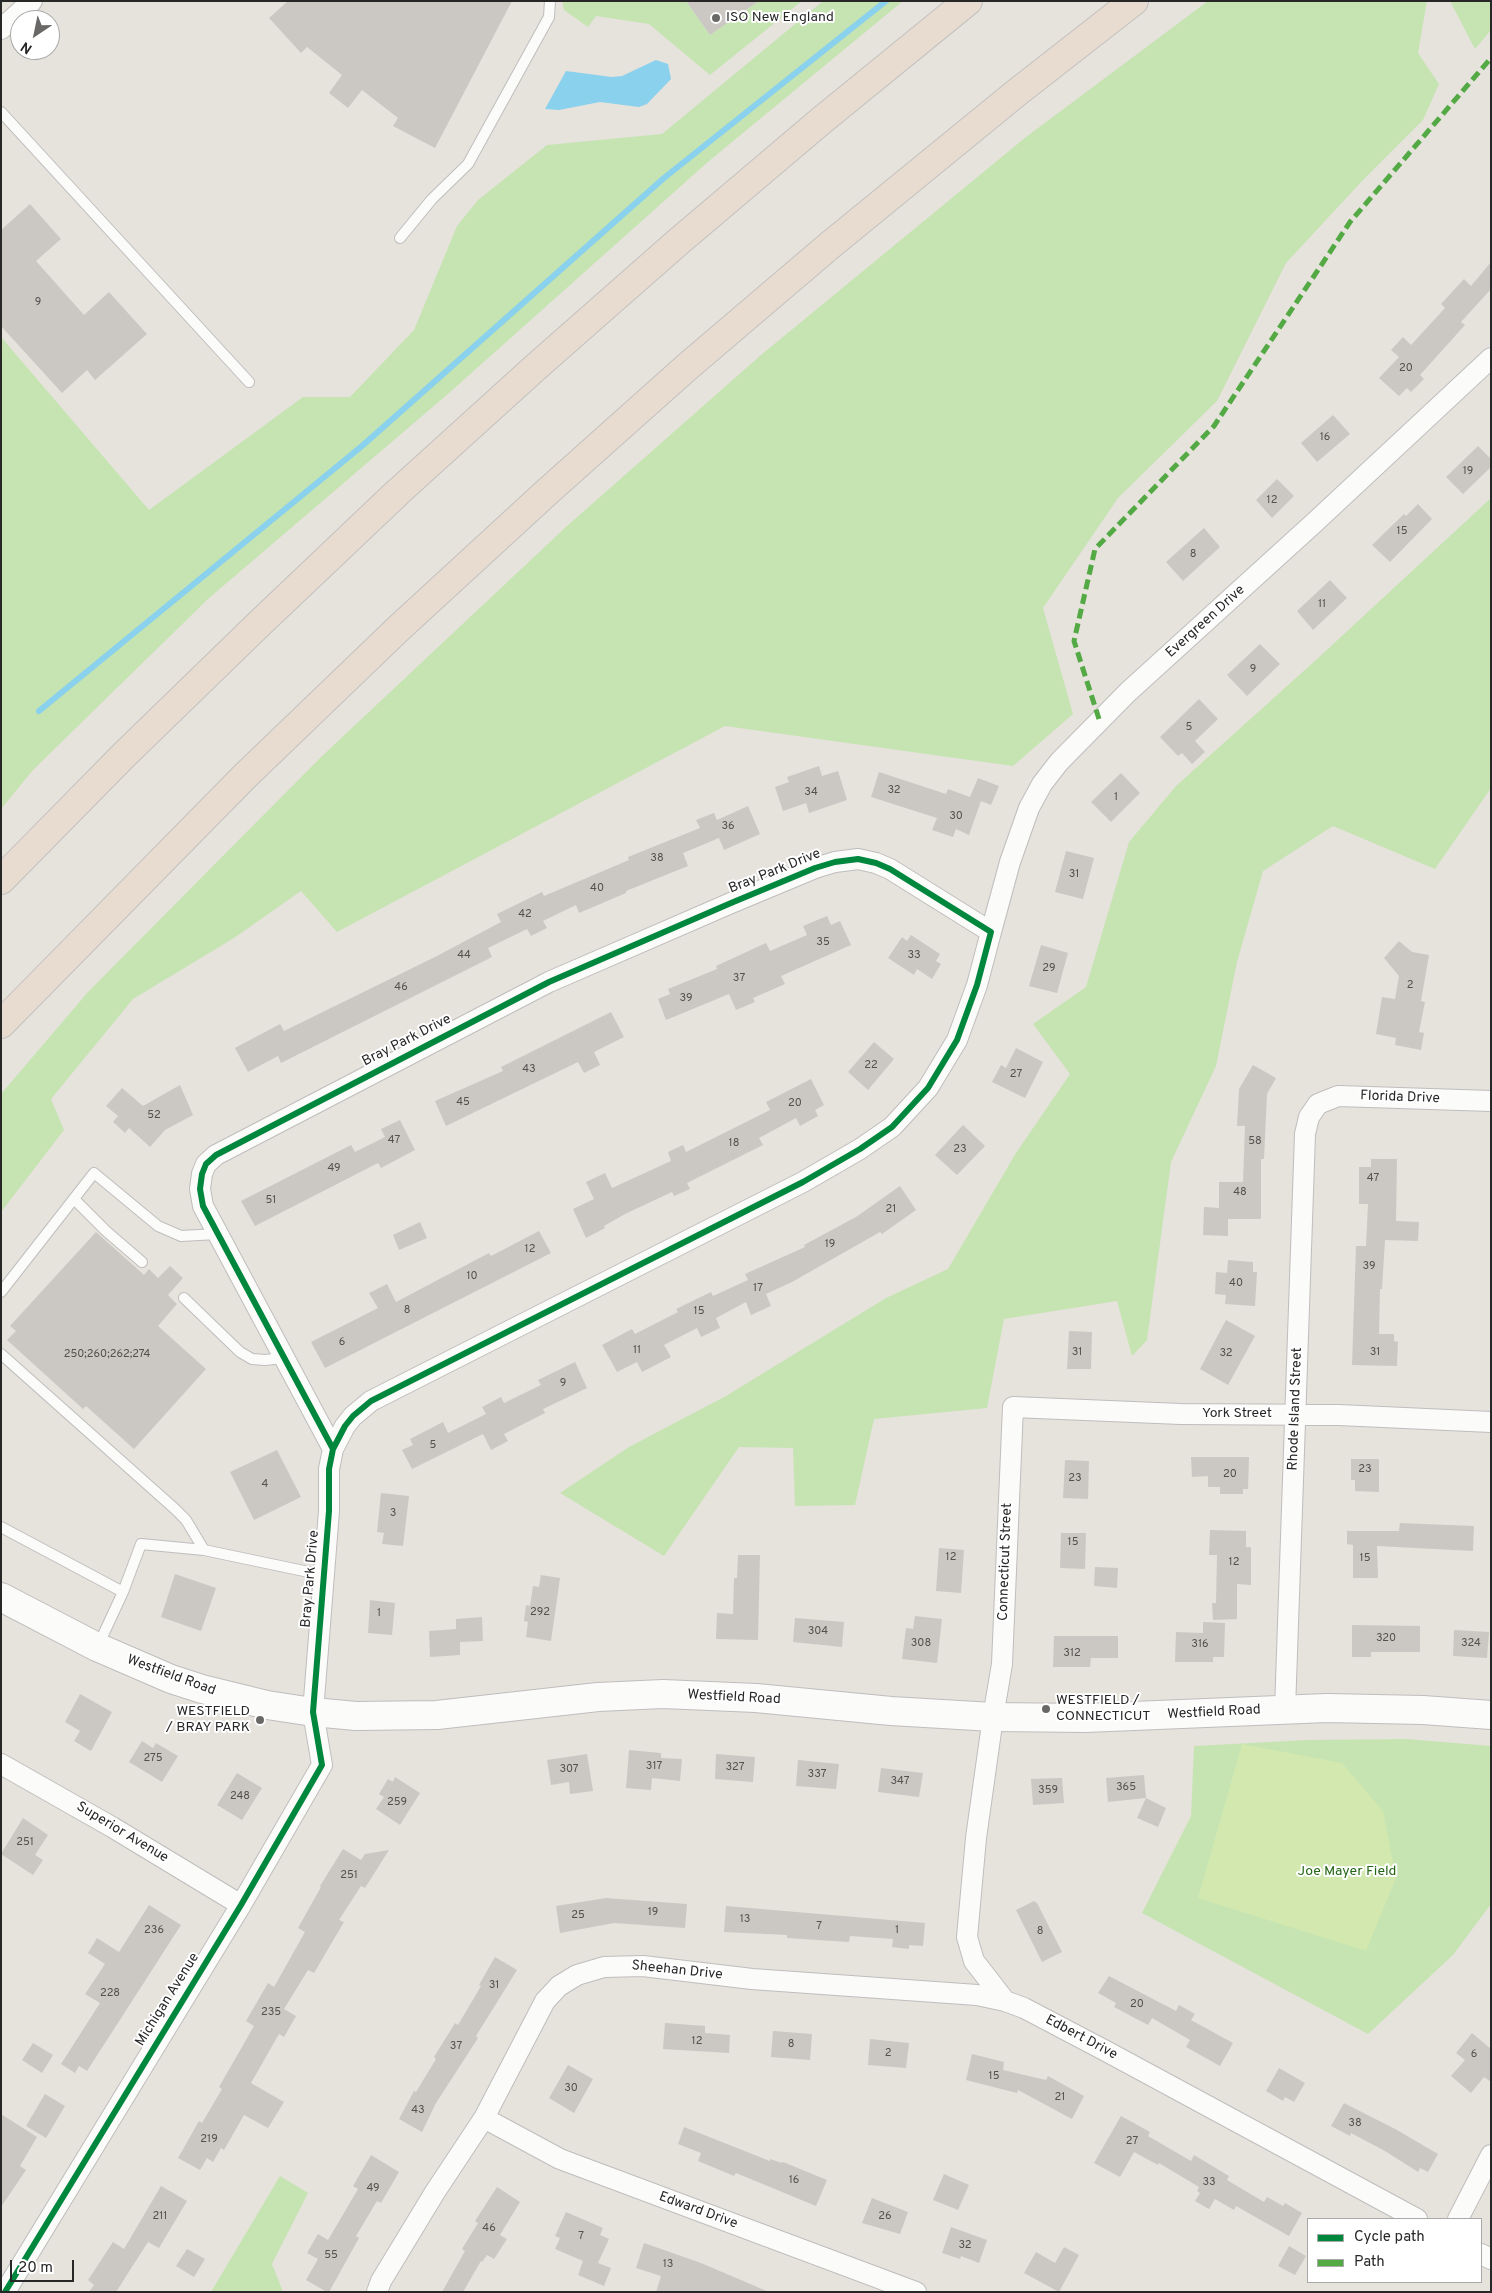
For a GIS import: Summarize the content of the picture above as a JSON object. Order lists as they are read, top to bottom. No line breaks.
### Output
{"streets":{"main road":["Westfield Road"],"street":["Evergreen Drive","Bray Park Drive","Florida Drive","Rhode Island Street","York Street","Connecticut Street","Superior Avenue","Sheehan Drive","Michigan Avenue","Edbert Drive","Edward Drive"]},"crossings":[["Evergreen Drive","Bray Park Drive"],["Bray Park Drive","Westfield Road"],["Bray Park Drive","Michigan Avenue"],["Florida Drive","Rhode Island Street"],["Rhode Island Street","York Street"],["Rhode Island Street","Westfield Road"],["York Street","Connecticut Street"],["Connecticut Street","Westfield Road"],["Connecticut Street","Edbert Drive"],["Westfield Road","Michigan Avenue"],["Westfield Road","Edbert Drive"],["Superior Avenue","Michigan Avenue"],["Sheehan Drive","Edbert Drive"],["Sheehan Drive","Edward Drive"]],"parks":["Joe Mayer Field"],"places":["ISO New England","WESTFIELD / CONNECTICUT","WESTFIELD / BRAY PARK"],"house_numbers":["9","20","16","19","12","15","8","11","9","5","32","34","1","30","36","38","31","40","42","35","44","33","29","37","2","46","39","22","43","27","45","20","52","47","58","18","23","49","47","48","51","21","19","12","39","10","40","17","8","15","6","11","31","31","32","250;260;262;274","9","5","23","20","23","4","3","15","12","15","12","292","1","304","320","308","324","316","312","275","317","327","307","337","347","365","359","248","259","251","251","19","25","13","7","236","1","8","31","228","20","235","12","8","37","2","6","15","30","21","43","38","219","27","16","33","49","211","26","46","7","32","55","13"],"legend":["Cycle path","Path"],"scale_bar":"20 m","north":"bottom left"}
